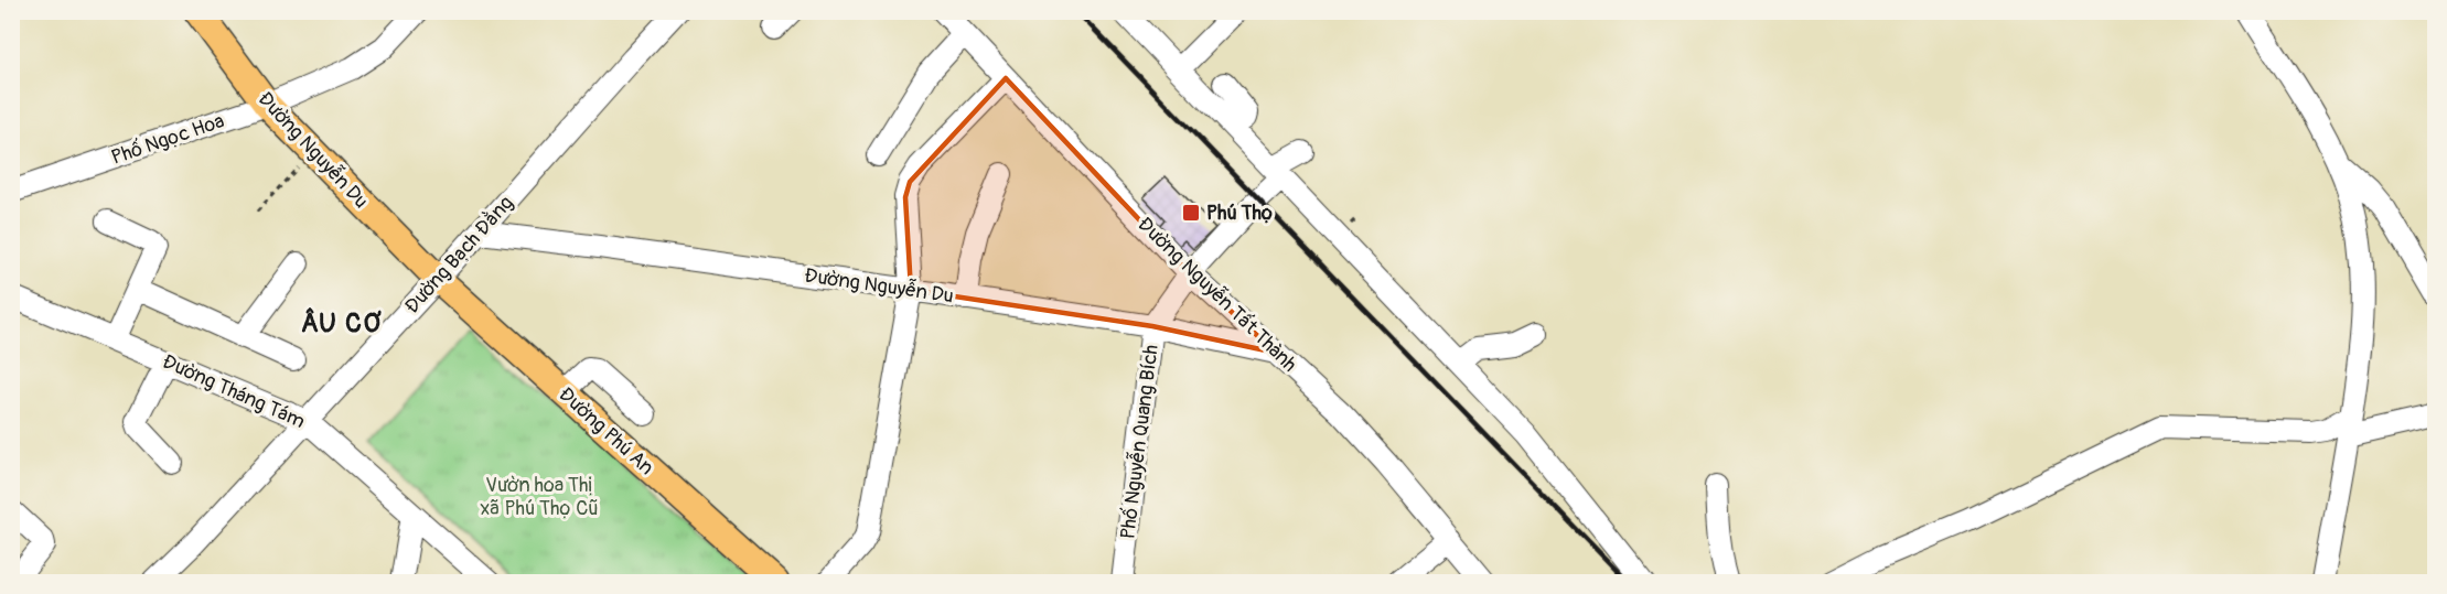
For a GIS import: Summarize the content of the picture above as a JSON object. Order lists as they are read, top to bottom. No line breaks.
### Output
{"streets":{"main road":["Đường Nguyễn Du","Đường Phú An"],"street":["Phố Ngọc Hoa","Đường Bạch Đằng","Đường Nguyễn Tất Thành","Đường Tháng Tám","Phố Nguyễn Quang Bích"]},"crossings":[["Phố Ngọc Hoa","Đường Nguyễn Du"],["Đường Nguyễn Du","Đường Bạch Đằng"],["Đường Nguyễn Du","Đường Nguyễn Tất Thành"],["Đường Nguyễn Du","Đường Phú An"],["Đường Nguyễn Du","Phố Nguyễn Quang Bích"],["Đường Bạch Đằng","Đường Tháng Tám"],["Đường Bạch Đằng","Đường Phú An"],["Đường Nguyễn Tất Thành","Phố Nguyễn Quang Bích"]],"districts":["ÂU CƠ"],"parks":["Vườn hoa Thị xã Phú Thọ Cũ"],"places":{"transit":["Phú Thọ"]}}
